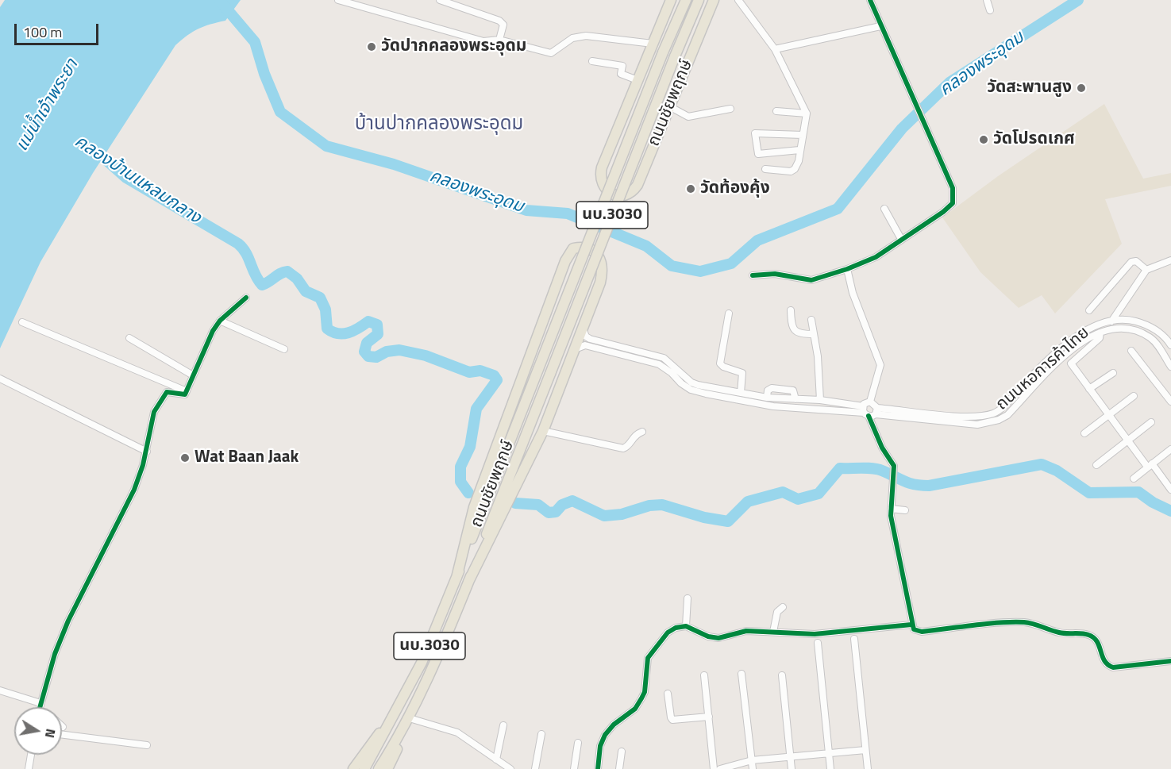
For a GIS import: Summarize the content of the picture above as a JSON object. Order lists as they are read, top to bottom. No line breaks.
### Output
{"streets":{"main road":["ถนนชัยพฤกษ์","นบ.3030"],"street":["ถนนหอการค้าไทย"]},"districts":["บ้านปากคลองพระอุดม"],"water":["คลองพระอุดม","แม่น้ำเจ้าพระยา","คลองบ้านแหลมกลาง"],"places":["วัดปากคลองพระอุดม","วัดสะพานสูง","วัดโปรดเกศ","วัดท้องคุ้ง","Wat Baan Jaak"],"scale_bar":"100 m","north":"right"}
